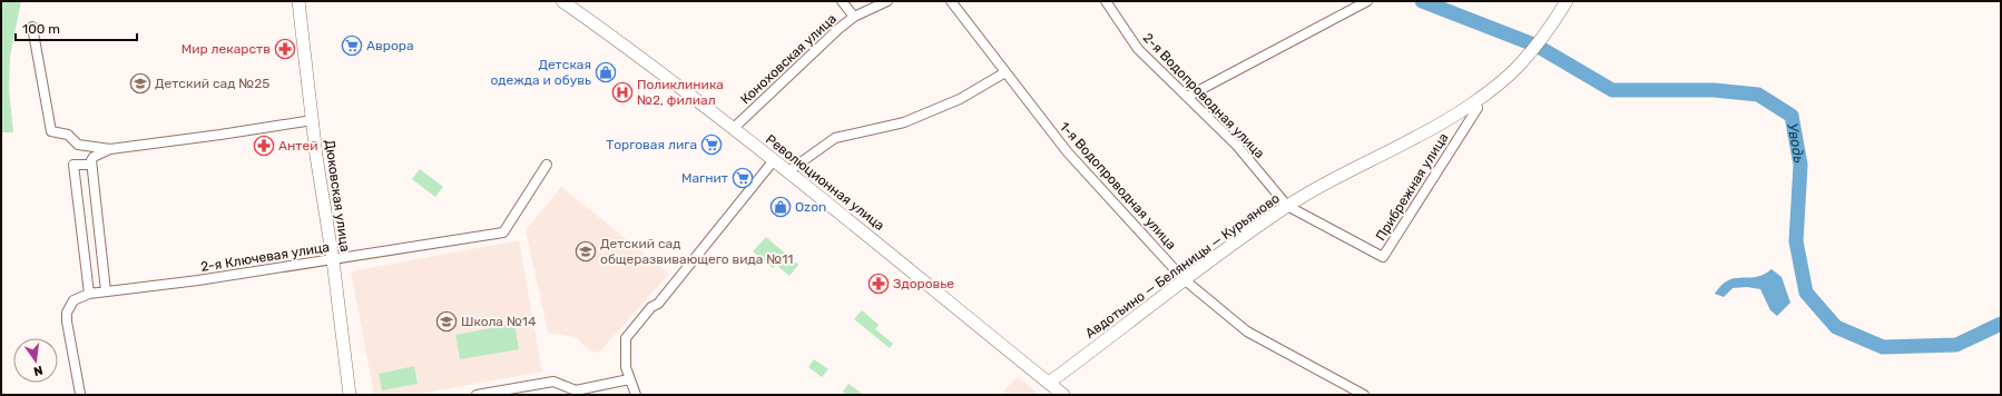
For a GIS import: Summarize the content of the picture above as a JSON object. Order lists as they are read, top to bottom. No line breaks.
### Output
{"streets":{"main road":["Революционная улица","Дюковская улица","Авдотьино — Беляницы — Курьяново"],"street":["Коноховская улица","2-я Водопроводная улица","1-я Водопроводная улица","Прибрежная улица","2-я Ключевая улица"]},"crossings":[["Коноховская улица","Революционная улица"],["2-я Водопроводная улица","Прибрежная улица"],["2-я Водопроводная улица","Авдотьино — Беляницы — Курьяново"],["Революционная улица","Авдотьино — Беляницы — Курьяново"],["1-я Водопроводная улица","Авдотьино — Беляницы — Курьяново"],["Прибрежная улица","Авдотьино — Беляницы — Курьяново"],["Дюковская улица","2-я Ключевая улица"]],"water":["Уводь"],"places":{"supermarket":["Аврора","Торговая лига","Магнит"],"pharmacy":["Мир лекарств","Антей","Здоровье"],"shop":["Детская одежда и обувь","Ozon"],"school or university":["Детский сад №25","Детский сад общеразвивающего вида №11","Школа №14"],"hospital":["Поликлиника №2, филиал"]},"scale_bar":"100 m","north":"bottom"}
